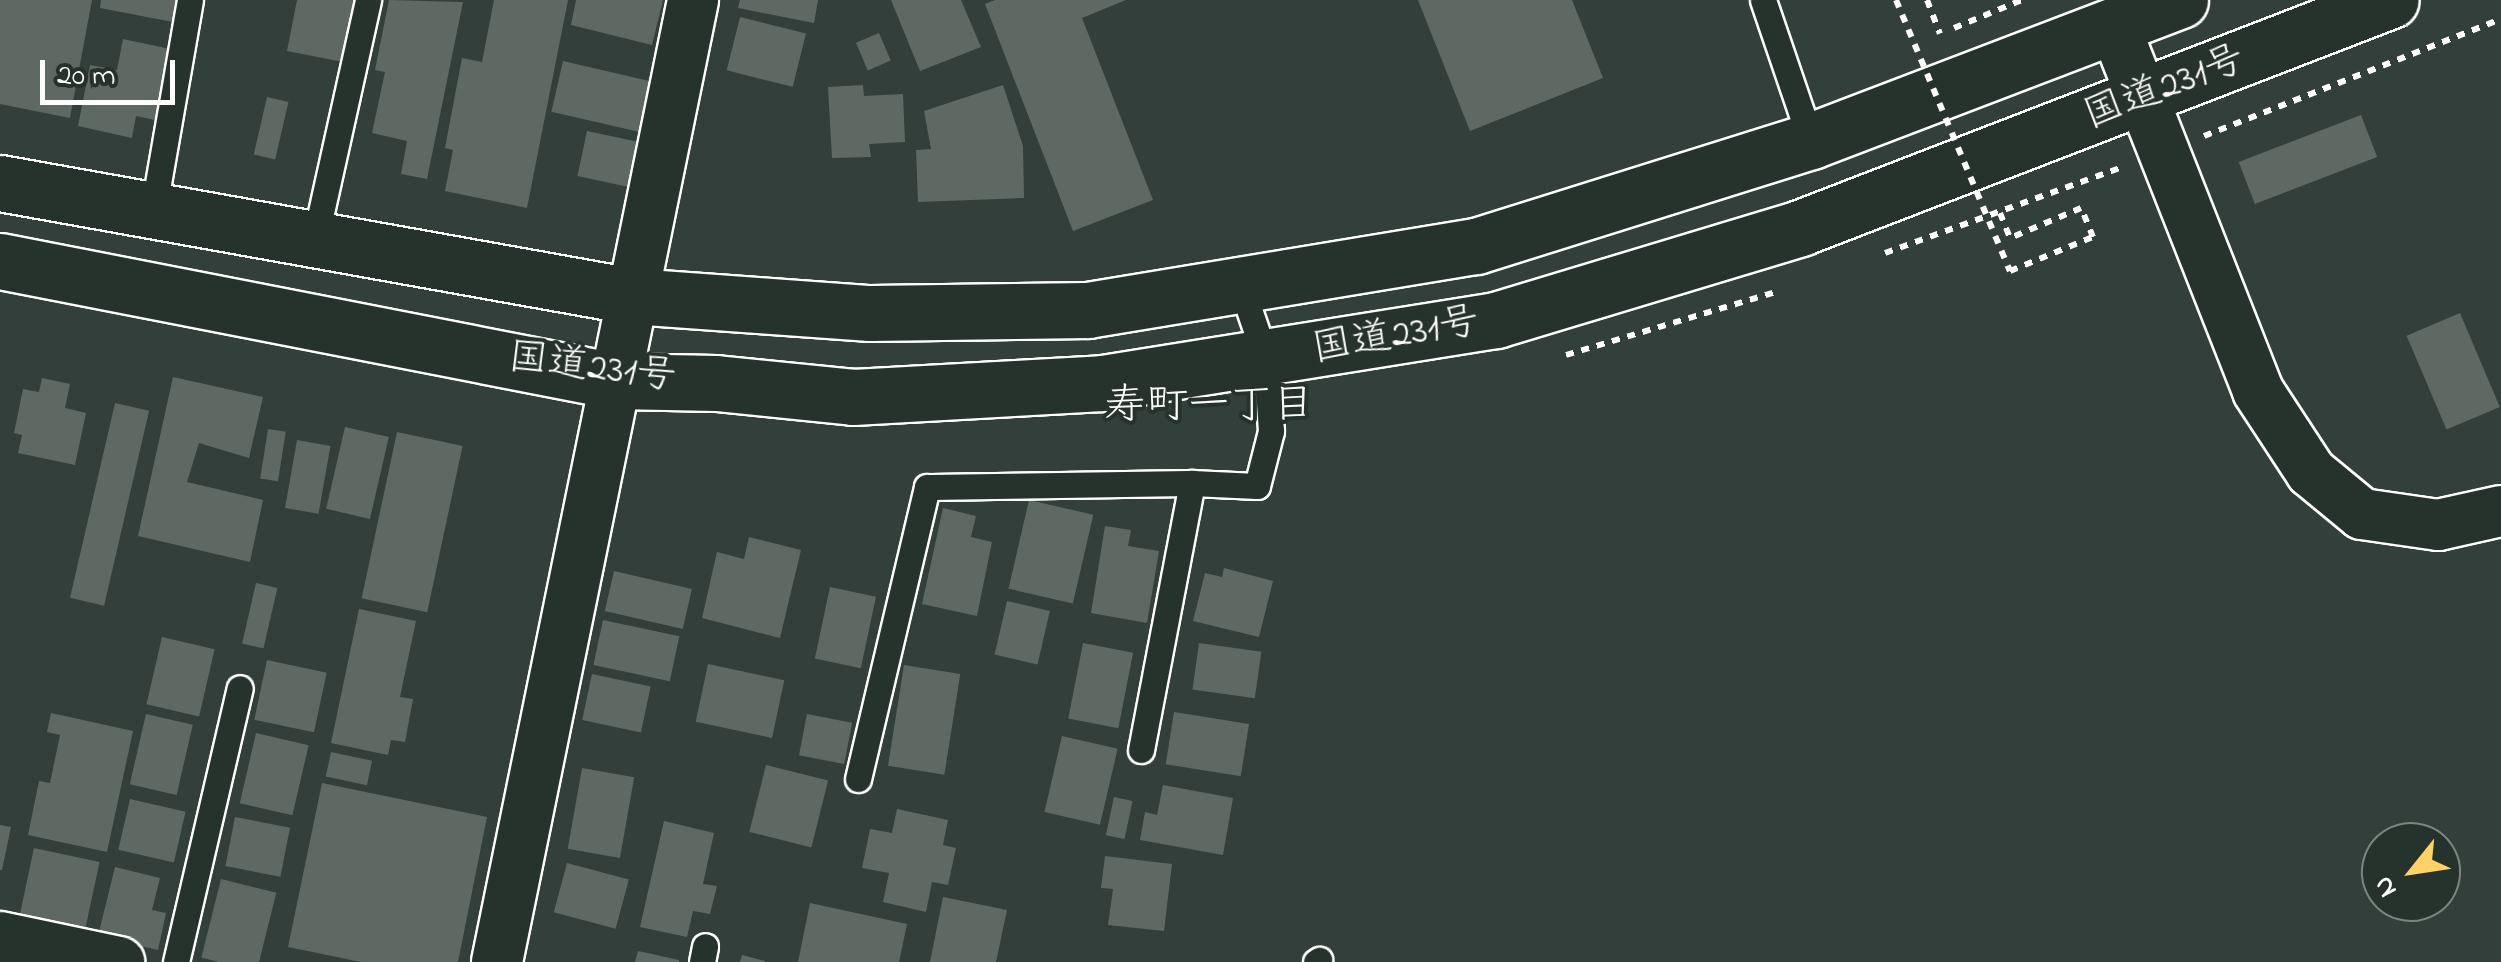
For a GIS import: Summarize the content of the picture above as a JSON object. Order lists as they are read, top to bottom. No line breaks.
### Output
{"streets":{"highway":["国道231号"]},"districts":["寿町一丁目"],"scale_bar":"20 m","north":"bottom left"}
